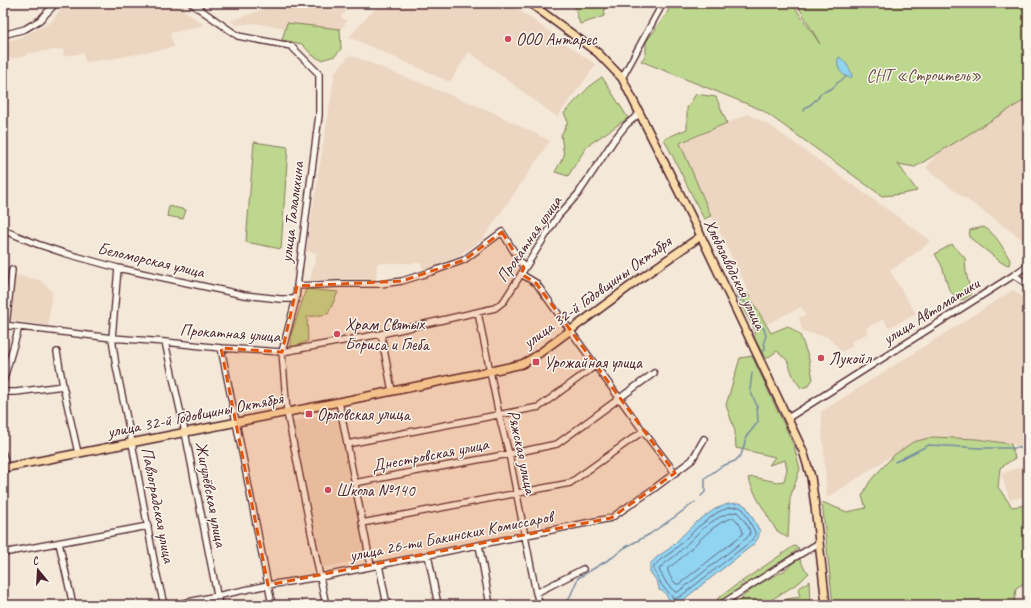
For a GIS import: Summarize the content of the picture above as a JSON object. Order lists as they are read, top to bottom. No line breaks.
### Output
{"streets":{"main road":["Хлебозаводская улица","улица 32-й Годовщины Октября"],"street":["улица Талалихина","Прокатная улица","Беломорская улица","улица Автоматики","Ряжская улица","Днестровская улица","Жигулёвская улица","Павлоградская улица","улица 26-ти Бакинских Комиссаров"]},"crossings":[["улица Талалихина","Прокатная улица"],["улица Талалихина","Беломорская улица"],["Прокатная улица","Хлебозаводская улица"],["Прокатная улица","Ряжская улица"],["Прокатная улица","Жигулёвская улица"],["Прокатная улица","Павлоградская улица"],["Беломорская улица","Павлоградская улица"],["Хлебозаводская улица","улица 32-й Годовщины Октября"],["Хлебозаводская улица","улица Автоматики"],["улица 32-й Годовщины Октября","Ряжская улица"],["улица 32-й Годовщины Октября","Жигулёвская улица"],["улица 32-й Годовщины Октября","Павлоградская улица"],["Ряжская улица","Днестровская улица"],["Ряжская улица","улица 26-ти Бакинских Комиссаров"],["Жигулёвская улица","улица 26-ти Бакинских Комиссаров"]],"parks":["СНТ «Строитель»"],"places":{"other":["ООО Антарес","Храм Святых Бориса и Глеба","Лукойл","Школа №140"],"transit":["Урожайная улица","Орловская улица"]},"north":"top"}
